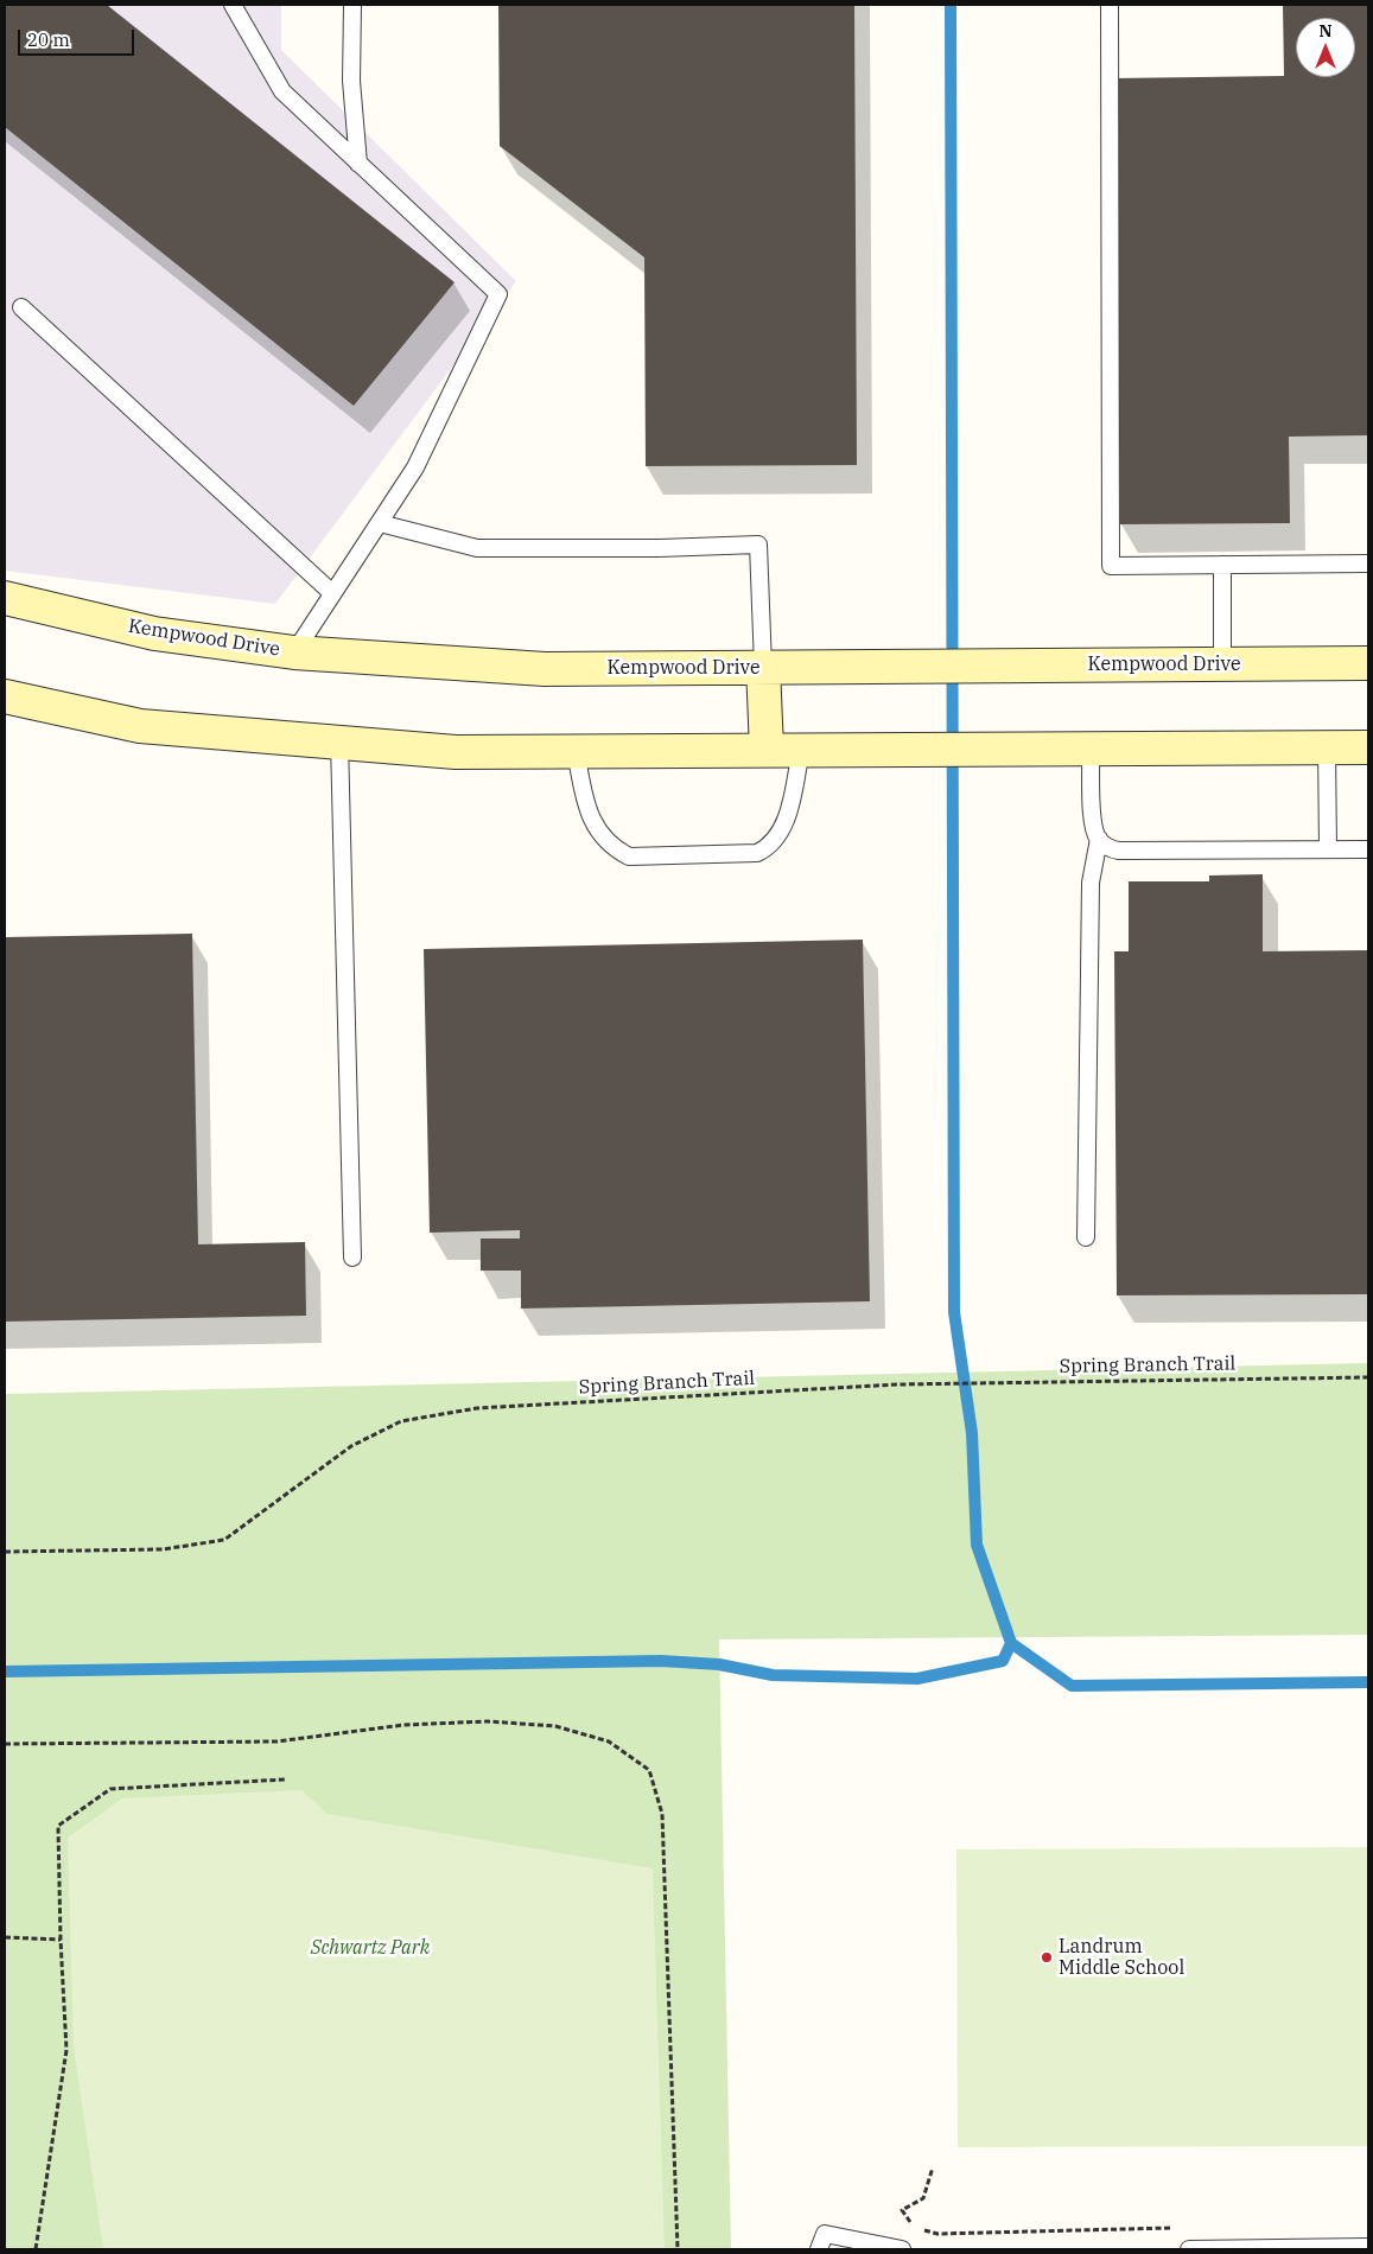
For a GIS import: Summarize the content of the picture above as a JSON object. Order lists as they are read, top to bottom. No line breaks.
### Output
{"streets":{"main road":["Kempwood Drive"],"path":["Spring Branch Trail"]},"parks":["Schwartz Park"],"places":["Landrum Middle School"],"scale_bar":"20 m","north":"top"}
